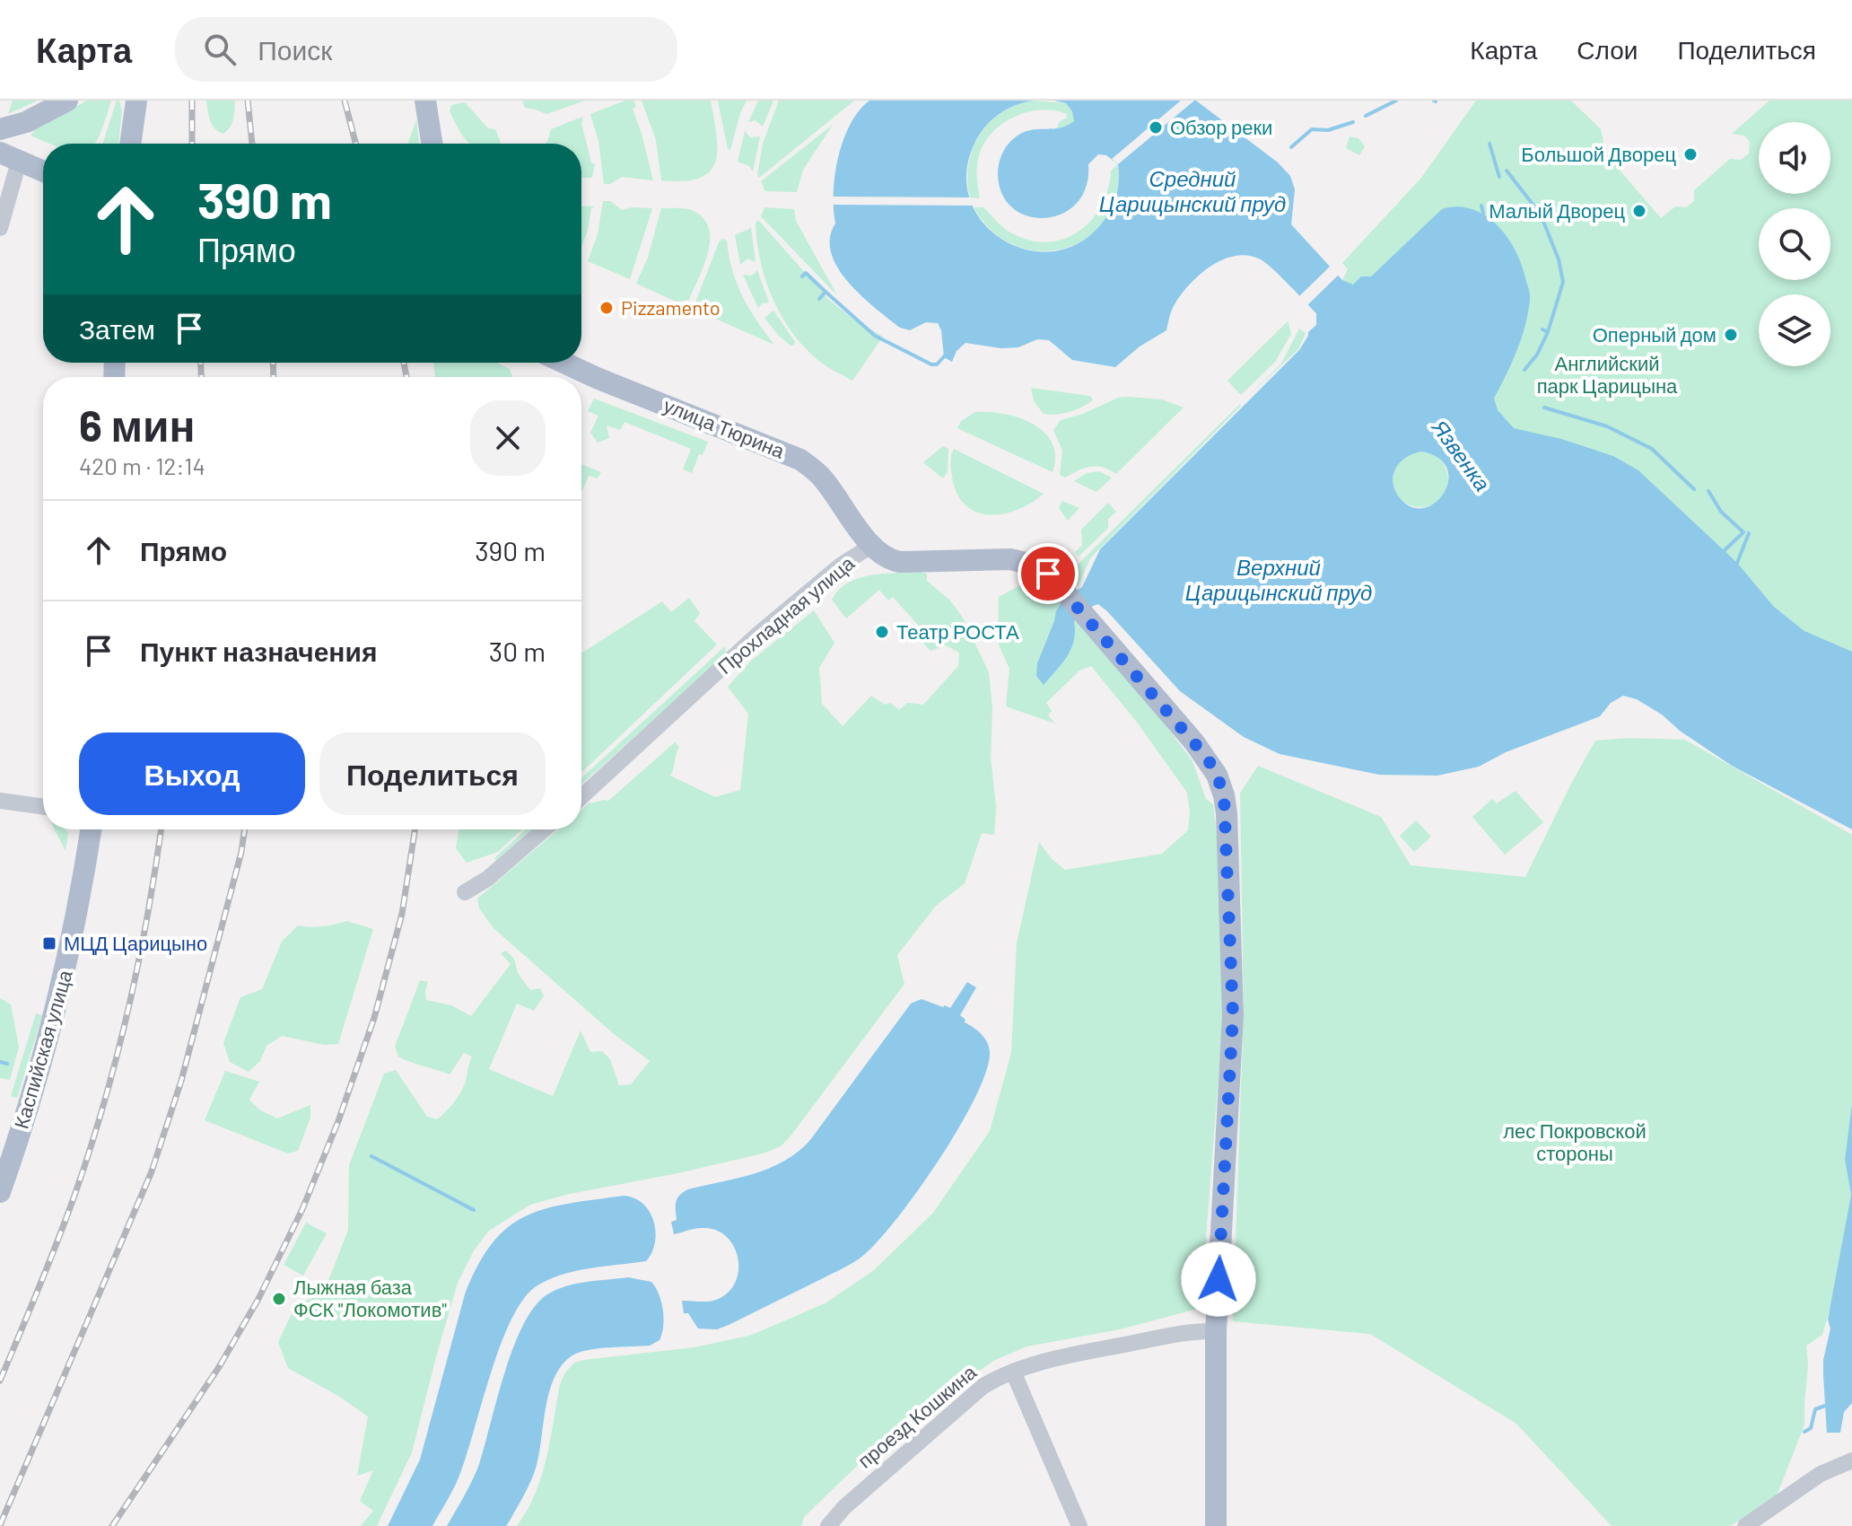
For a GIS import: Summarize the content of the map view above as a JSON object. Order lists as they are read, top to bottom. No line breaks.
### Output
{"streets":{"main road":["улица Тюрина","Прохладная улица","Каспийская улица"],"street":["проезд Кошкина"]},"crossings":[["улица Тюрина","Прохладная улица"],["Прохладная улица","проезд Кошкина"]],"water":["Средний Царицынский пруд","Язвенка","Верхний Царицынский пруд"],"parks":["Английский парк Царицына","лес Покровской стороны"],"places":{"other":["Обзор реки","Большой Дворец","Малый Дворец","Pizzamento","Оперный дом","Театр РОСТА","Лыжная база ФСК \"Локомотив\""],"transit":["МЦД Царицыно"]},"page":{"header":"Карта","search":"Поиск","nav":["Карта","Слои","Поделиться"],"turn":["390 m","Прямо"],"then":"Затем","heading":["6 мин","420 m · 12:14"],"list":[{"name":"Прямо","value":"390 m"},{"name":"Пункт назначения","value":"30 m"}],"buttons":["Выход","Поделиться"]}}
